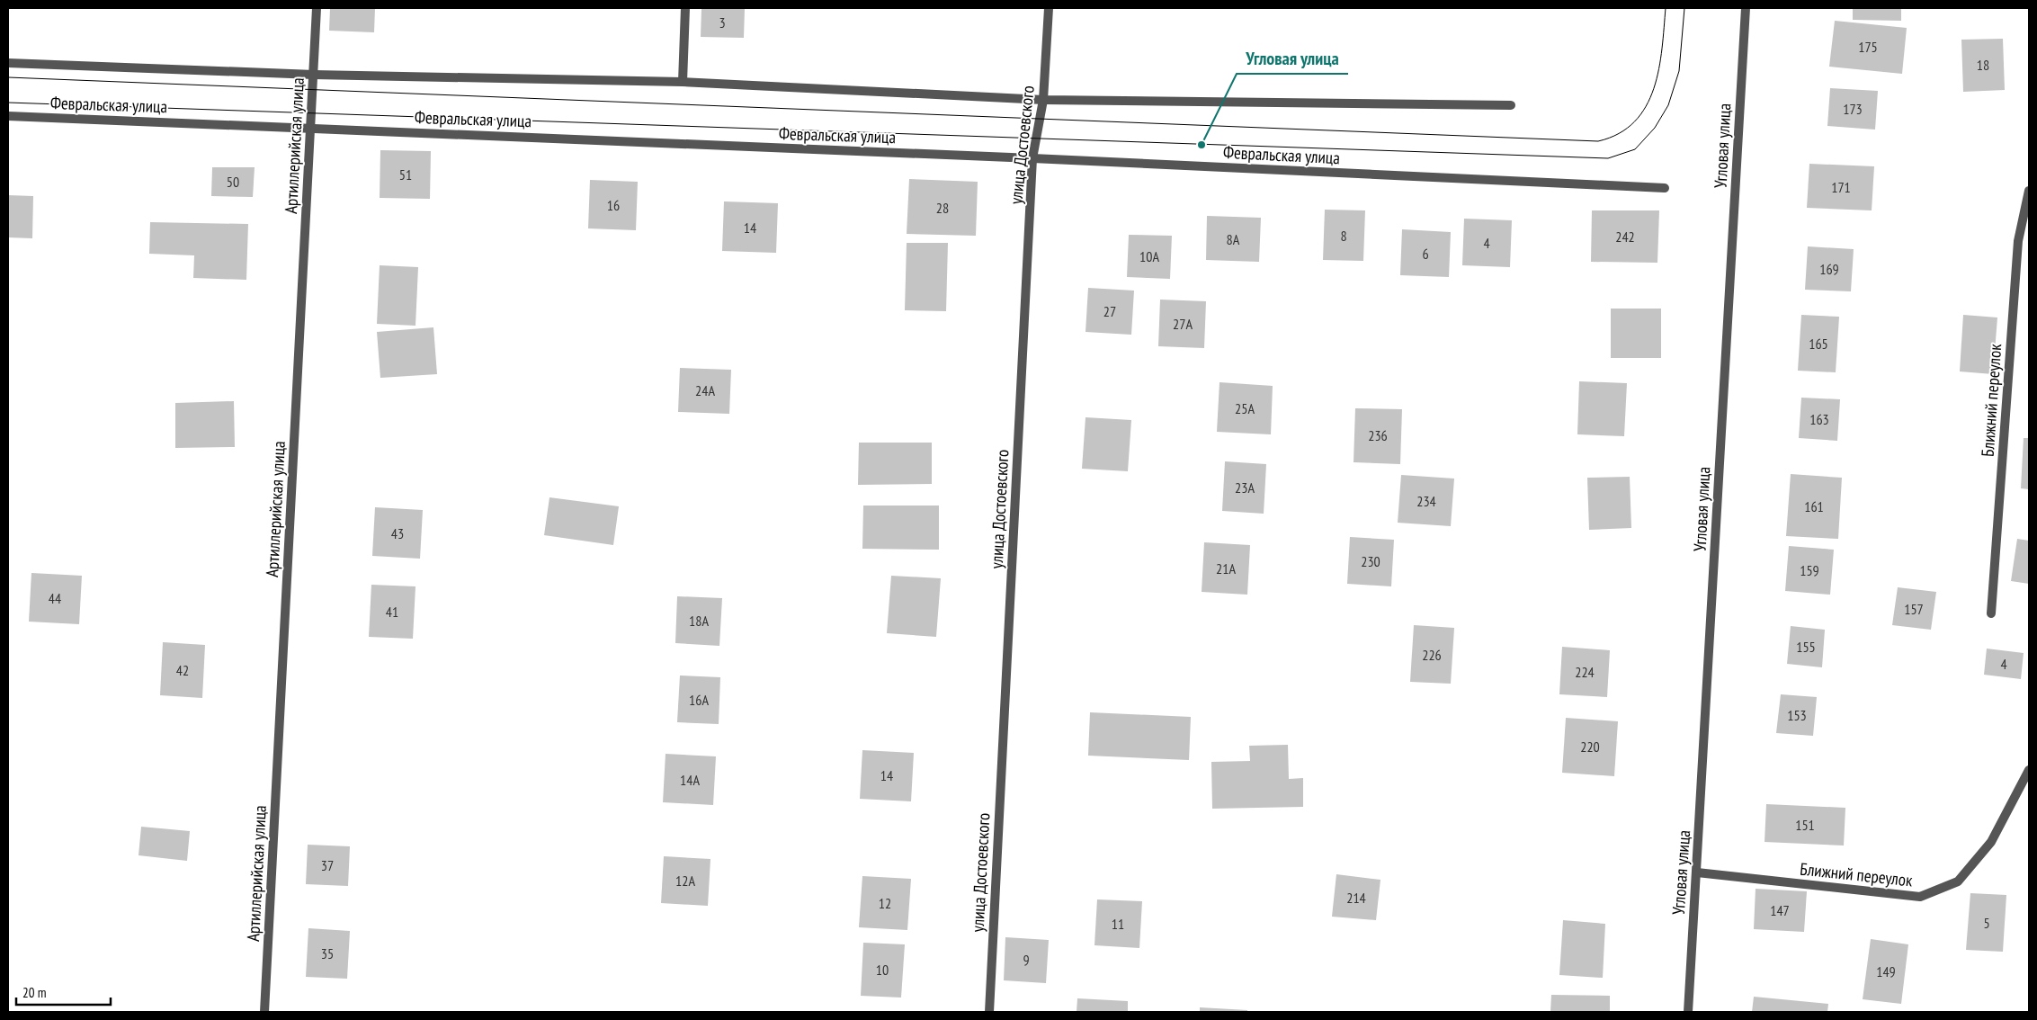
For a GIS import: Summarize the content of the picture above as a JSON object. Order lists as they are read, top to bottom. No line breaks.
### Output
{"streets":{"street":["Февральская улица","улица Достоевского","Артиллерийская улица","Угловая улица","Ближний переулок"]},"crossings":[["Февральская улица","улица Достоевского"],["Февральская улица","Артиллерийская улица"],["Угловая улица","Ближний переулок"]],"places":["Угловая улица"],"house_numbers":["3","175","18","173","51","50","171","16","28","14","8","242","8А","4","6","10А","169","27","27А","165","24А","25А","163","236","23А","234","161","43","230","21А","159","44","157","41","18А","155","226","4","42","224","16А","153","220","14","14А","151","37","12А","214","12","147","5","11","35","9","10","149"],"scale_bar":"20 m"}
